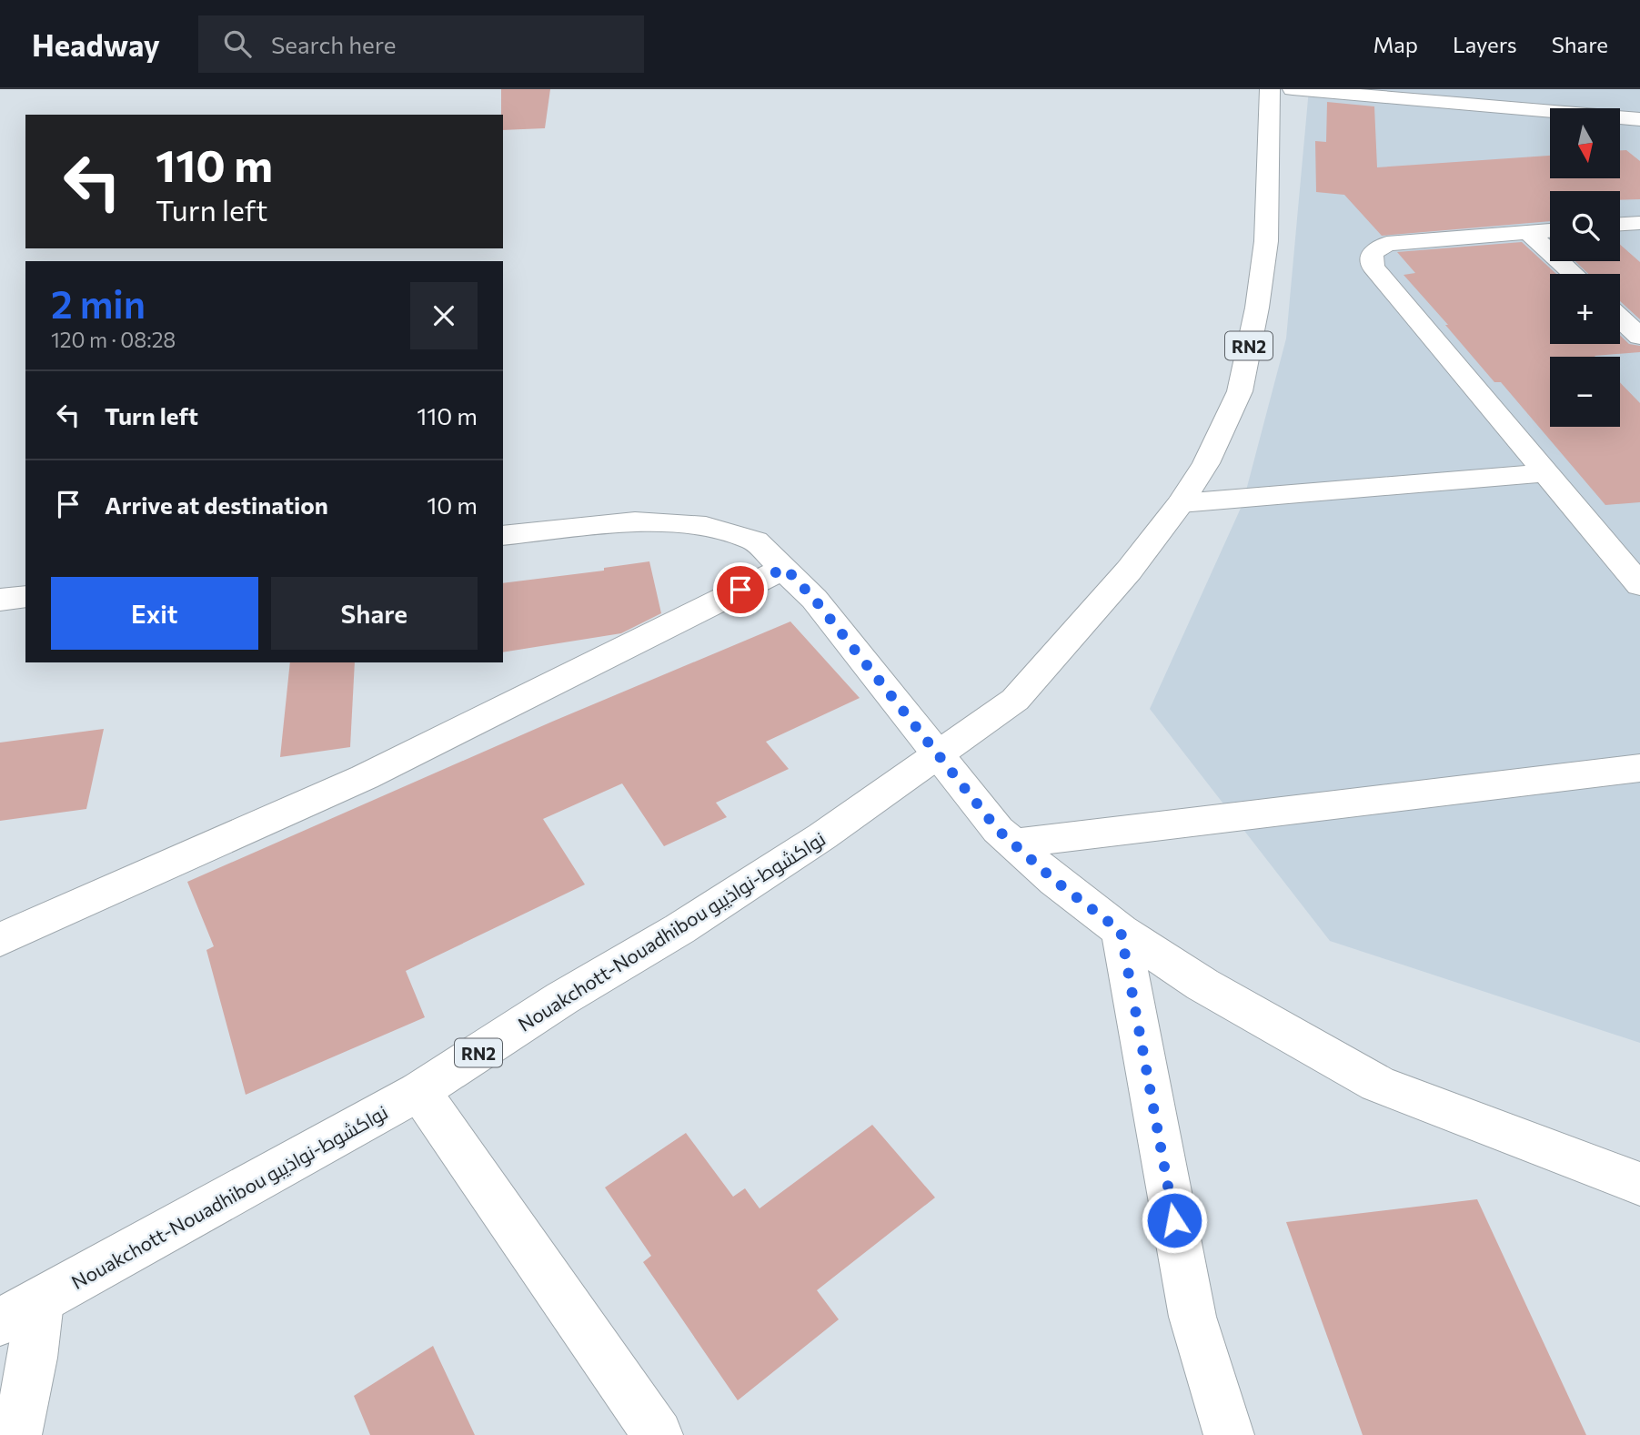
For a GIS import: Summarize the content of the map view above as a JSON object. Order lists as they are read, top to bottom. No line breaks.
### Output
{"streets":{"main road":["RN2","Nouakchott-Nouadhibou نواكشوط-نواذيبو"]},"crossings":[["RN2","Nouakchott-Nouadhibou نواكشوط-نواذيبو"]],"north":"bottom","page":{"header":"Headway","search":"Search here","nav":["Map","Layers","Share"],"map_buttons":["+","−"],"turn":["110 m","Turn left"],"heading":["2 min","120 m · 08:28"],"list":[{"name":"Turn left","value":"110 m"},{"name":"Arrive at destination","value":"10 m"}],"buttons":["Exit","Share"]}}
